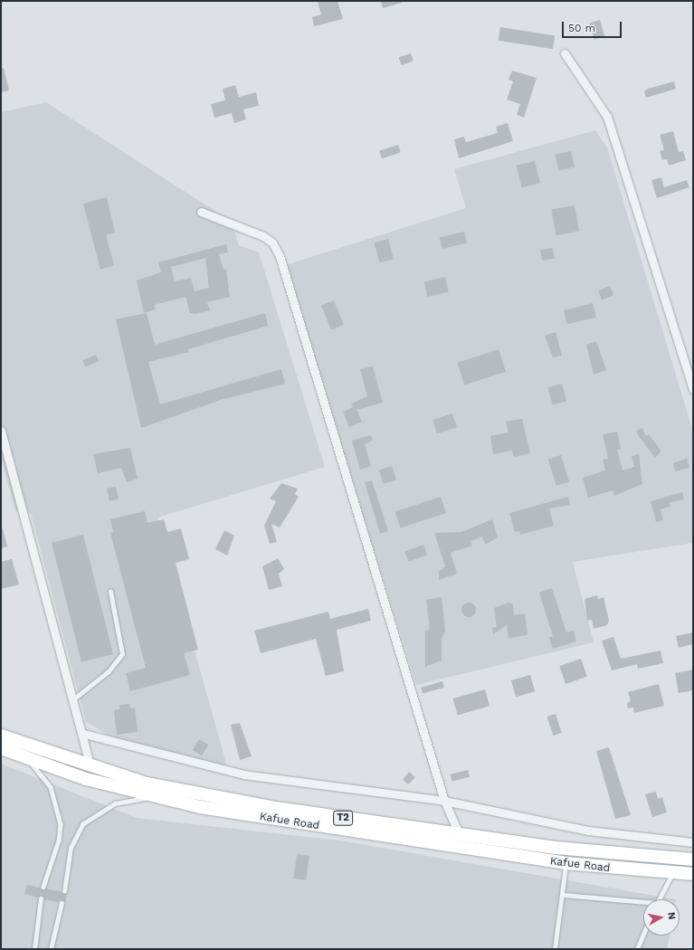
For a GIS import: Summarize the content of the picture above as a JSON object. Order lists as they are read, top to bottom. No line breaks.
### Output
{"streets":{"main road":["T2","Kafue Road"]},"scale_bar":"50 m","north":"right"}
